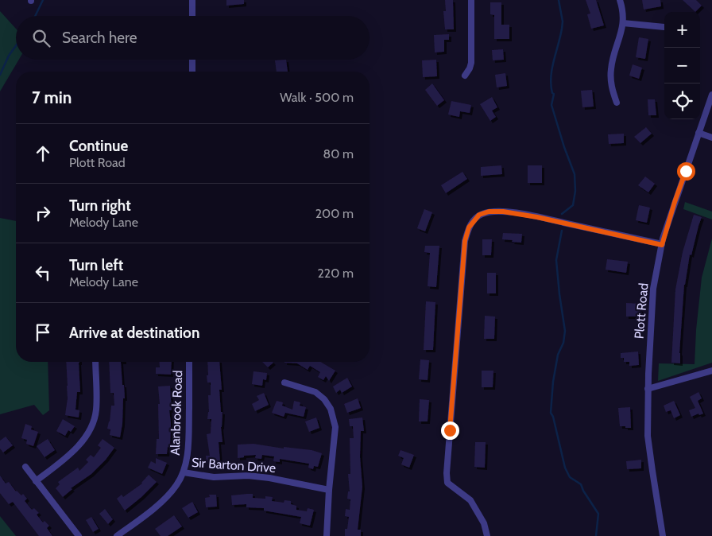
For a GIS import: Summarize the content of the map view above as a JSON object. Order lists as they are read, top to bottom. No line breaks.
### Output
{"streets":{"street":["Plott Road","Alanbrook Road","Sir Barton Drive"]},"crossings":[["Alanbrook Road","Sir Barton Drive"]],"page":{"map_buttons":["+","−"],"search":"Search here","heading":["7 min","Walk · 500 m"],"list":[["Continue","Plott Road","80 m"],["Turn right","Melody Lane","200 m"],["Turn left","Melody Lane","220 m"],"Arrive at destination"]}}
